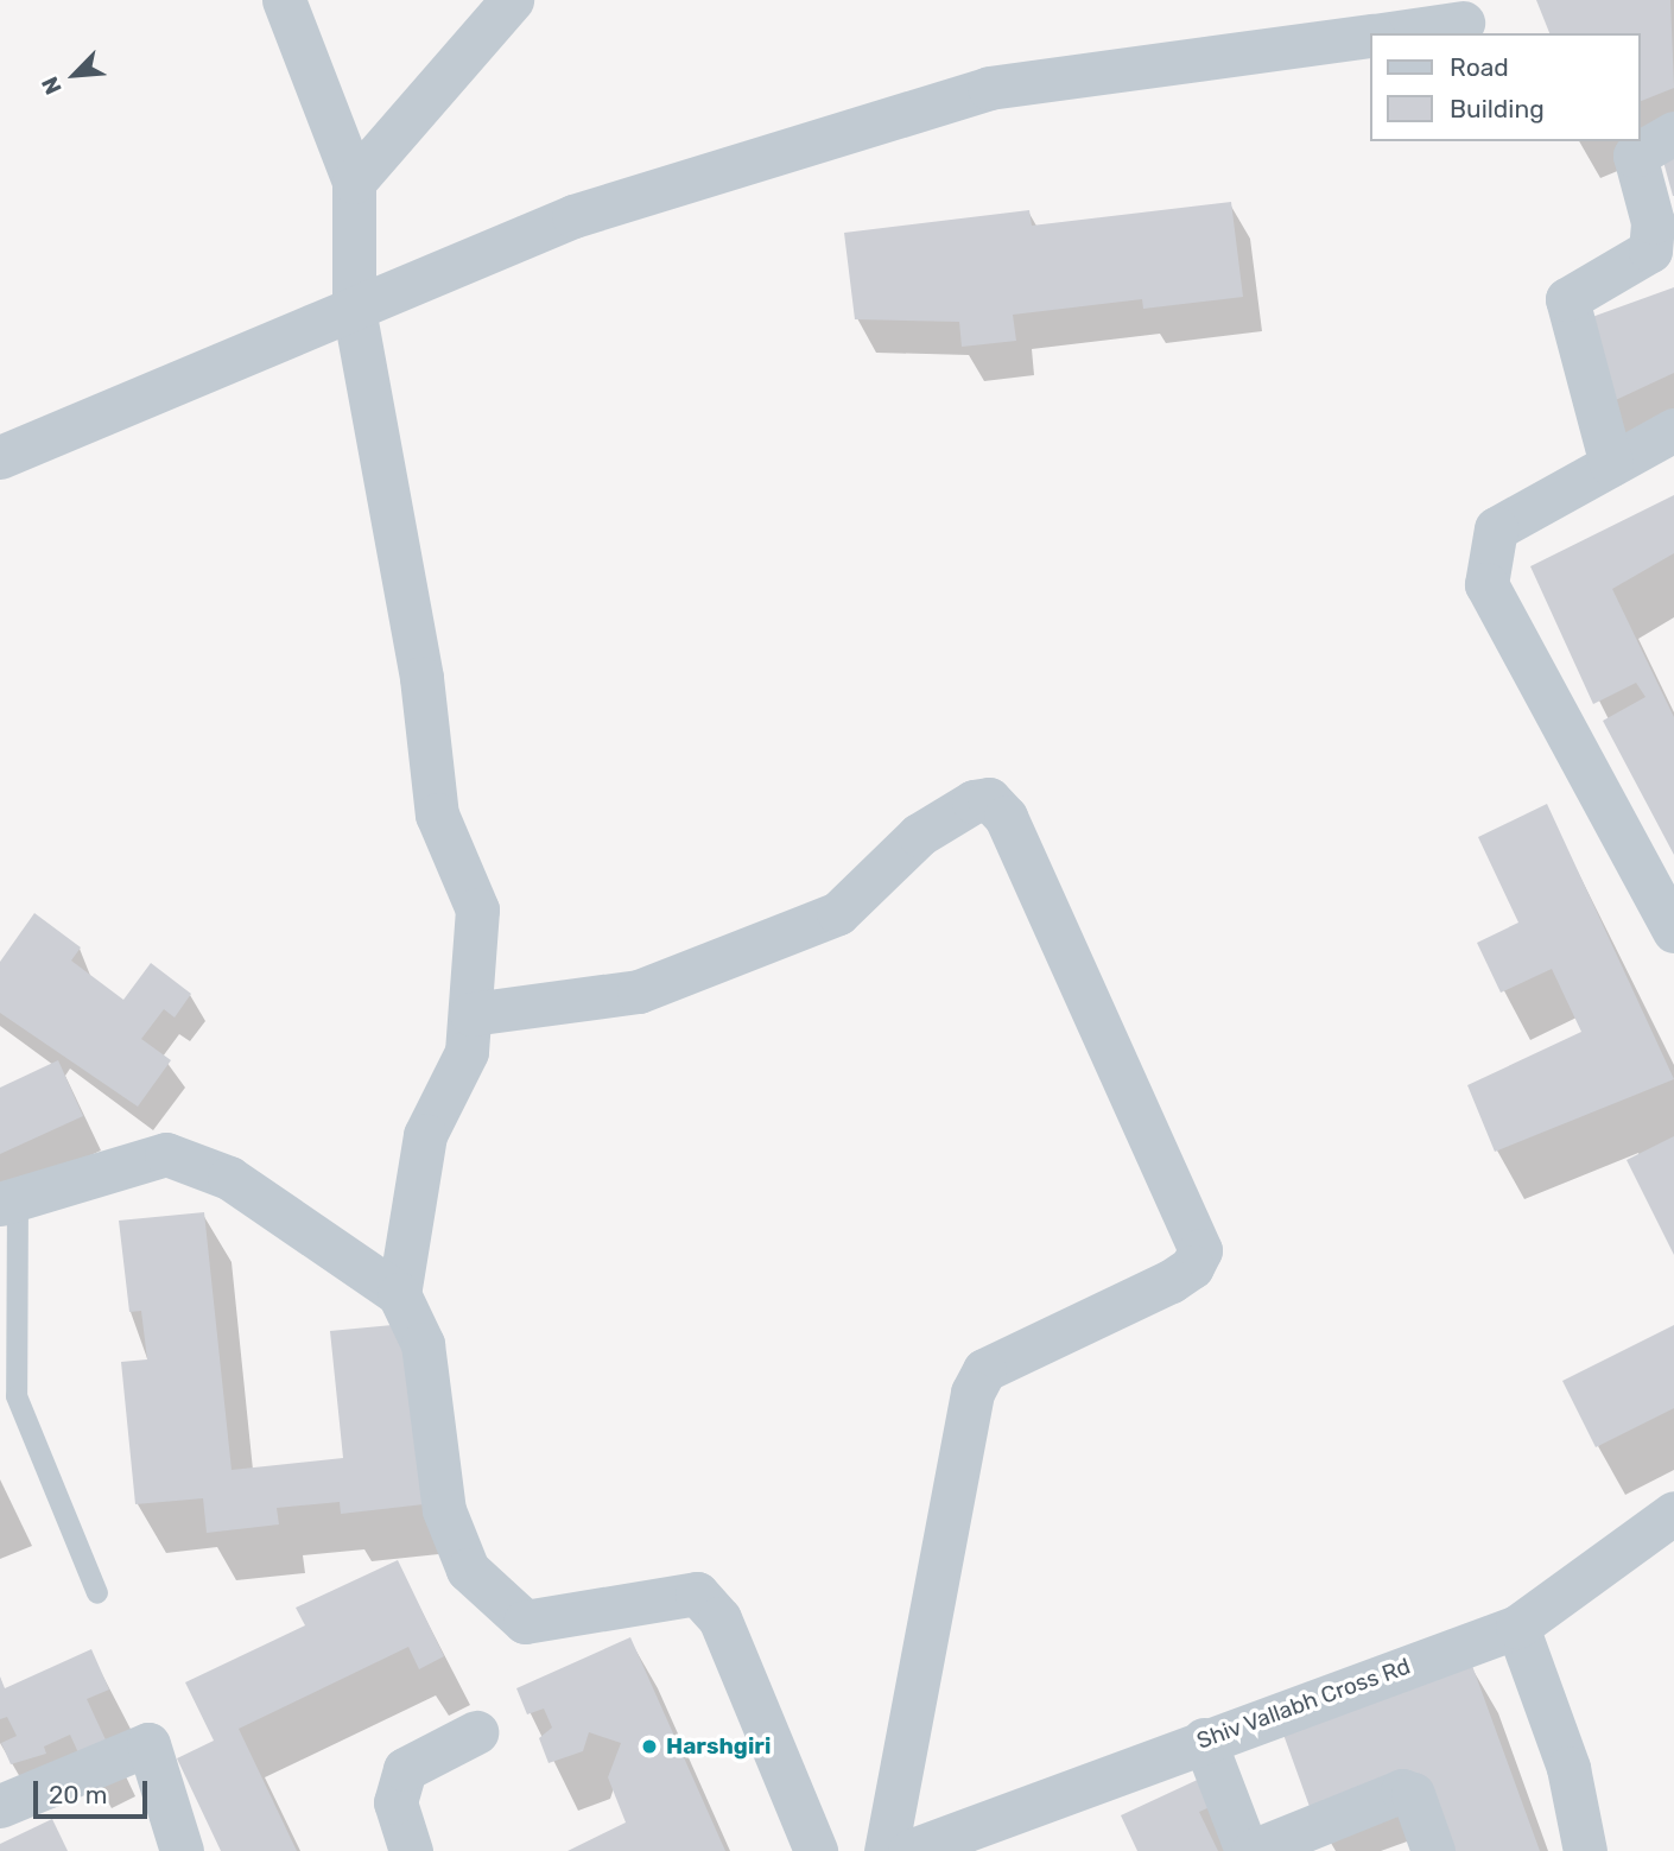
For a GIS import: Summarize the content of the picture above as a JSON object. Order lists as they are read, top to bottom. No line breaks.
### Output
{"streets":{"street":["Shiv Vallabh Cross Rd"]},"places":["Harshgiri"],"legend":["Road","Building"],"scale_bar":"20 m","north":"bottom left"}
